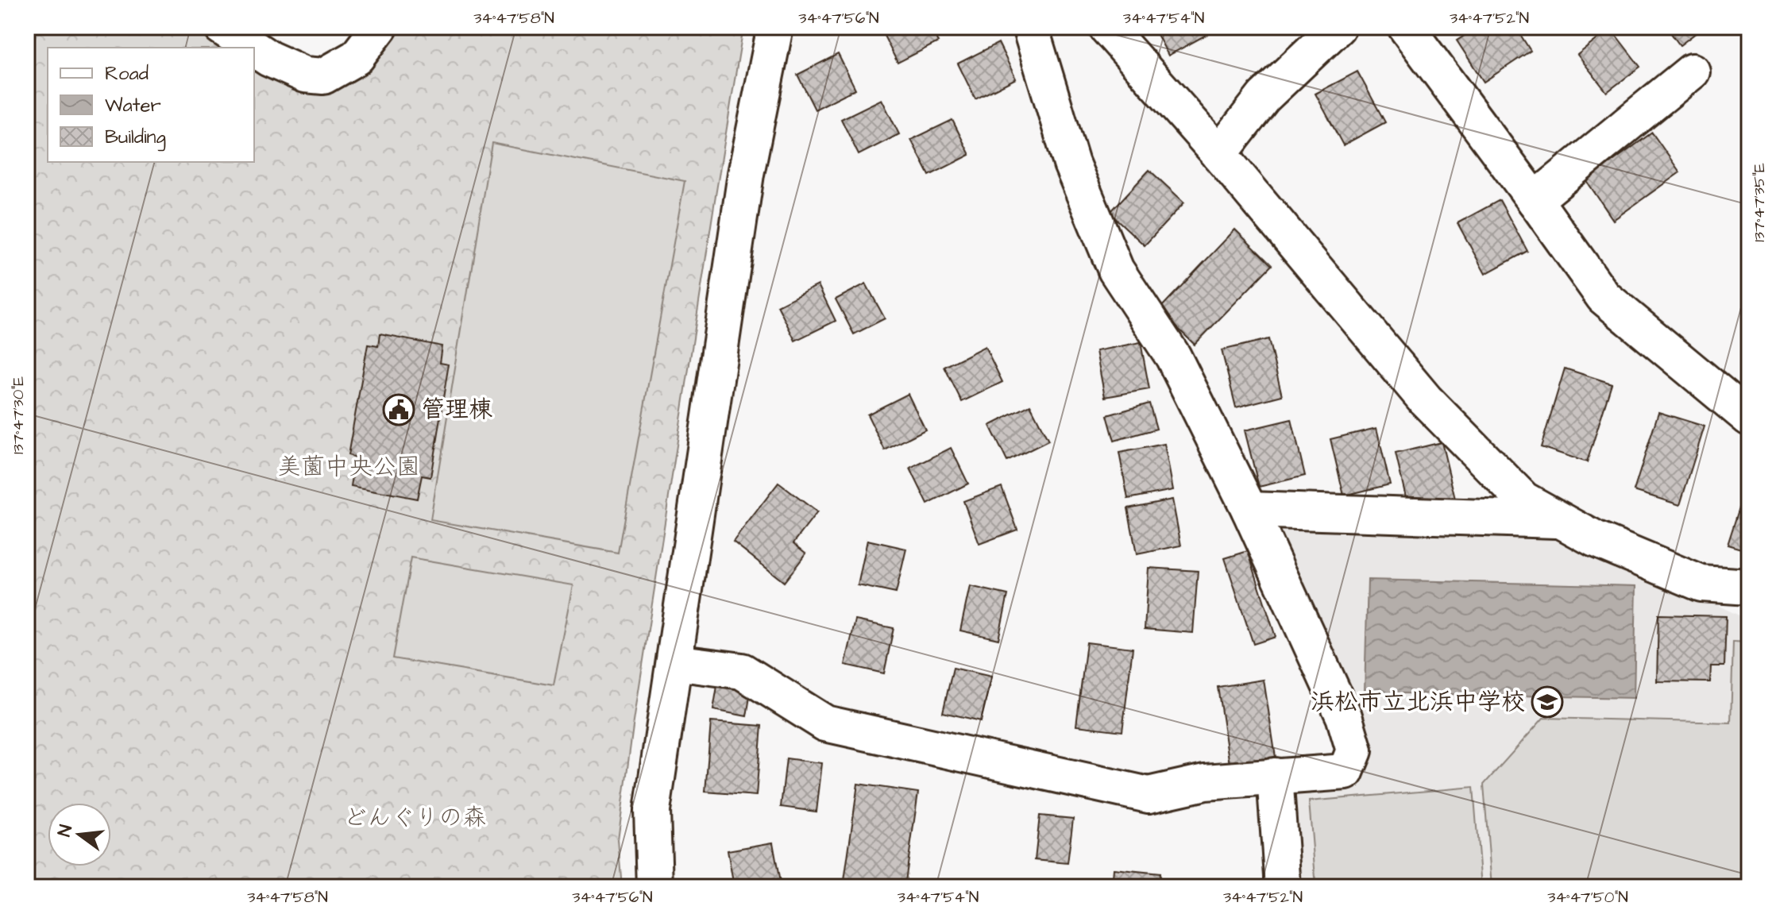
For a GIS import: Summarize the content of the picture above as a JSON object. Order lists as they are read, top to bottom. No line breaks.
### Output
{"parks":["美薗中央公園","どんぐりの森"],"places":{"public building":["管理棟"],"school or university":["浜松市立北浜中学校"]},"legend":["Road","Water","Building"],"north":"left","coordinates":["34°47'58\"N","34°47'56\"N","34°47'54\"N","34°47'52\"N","137°47'35\"E","137°47'30\"E","34°47'50\"N"]}
